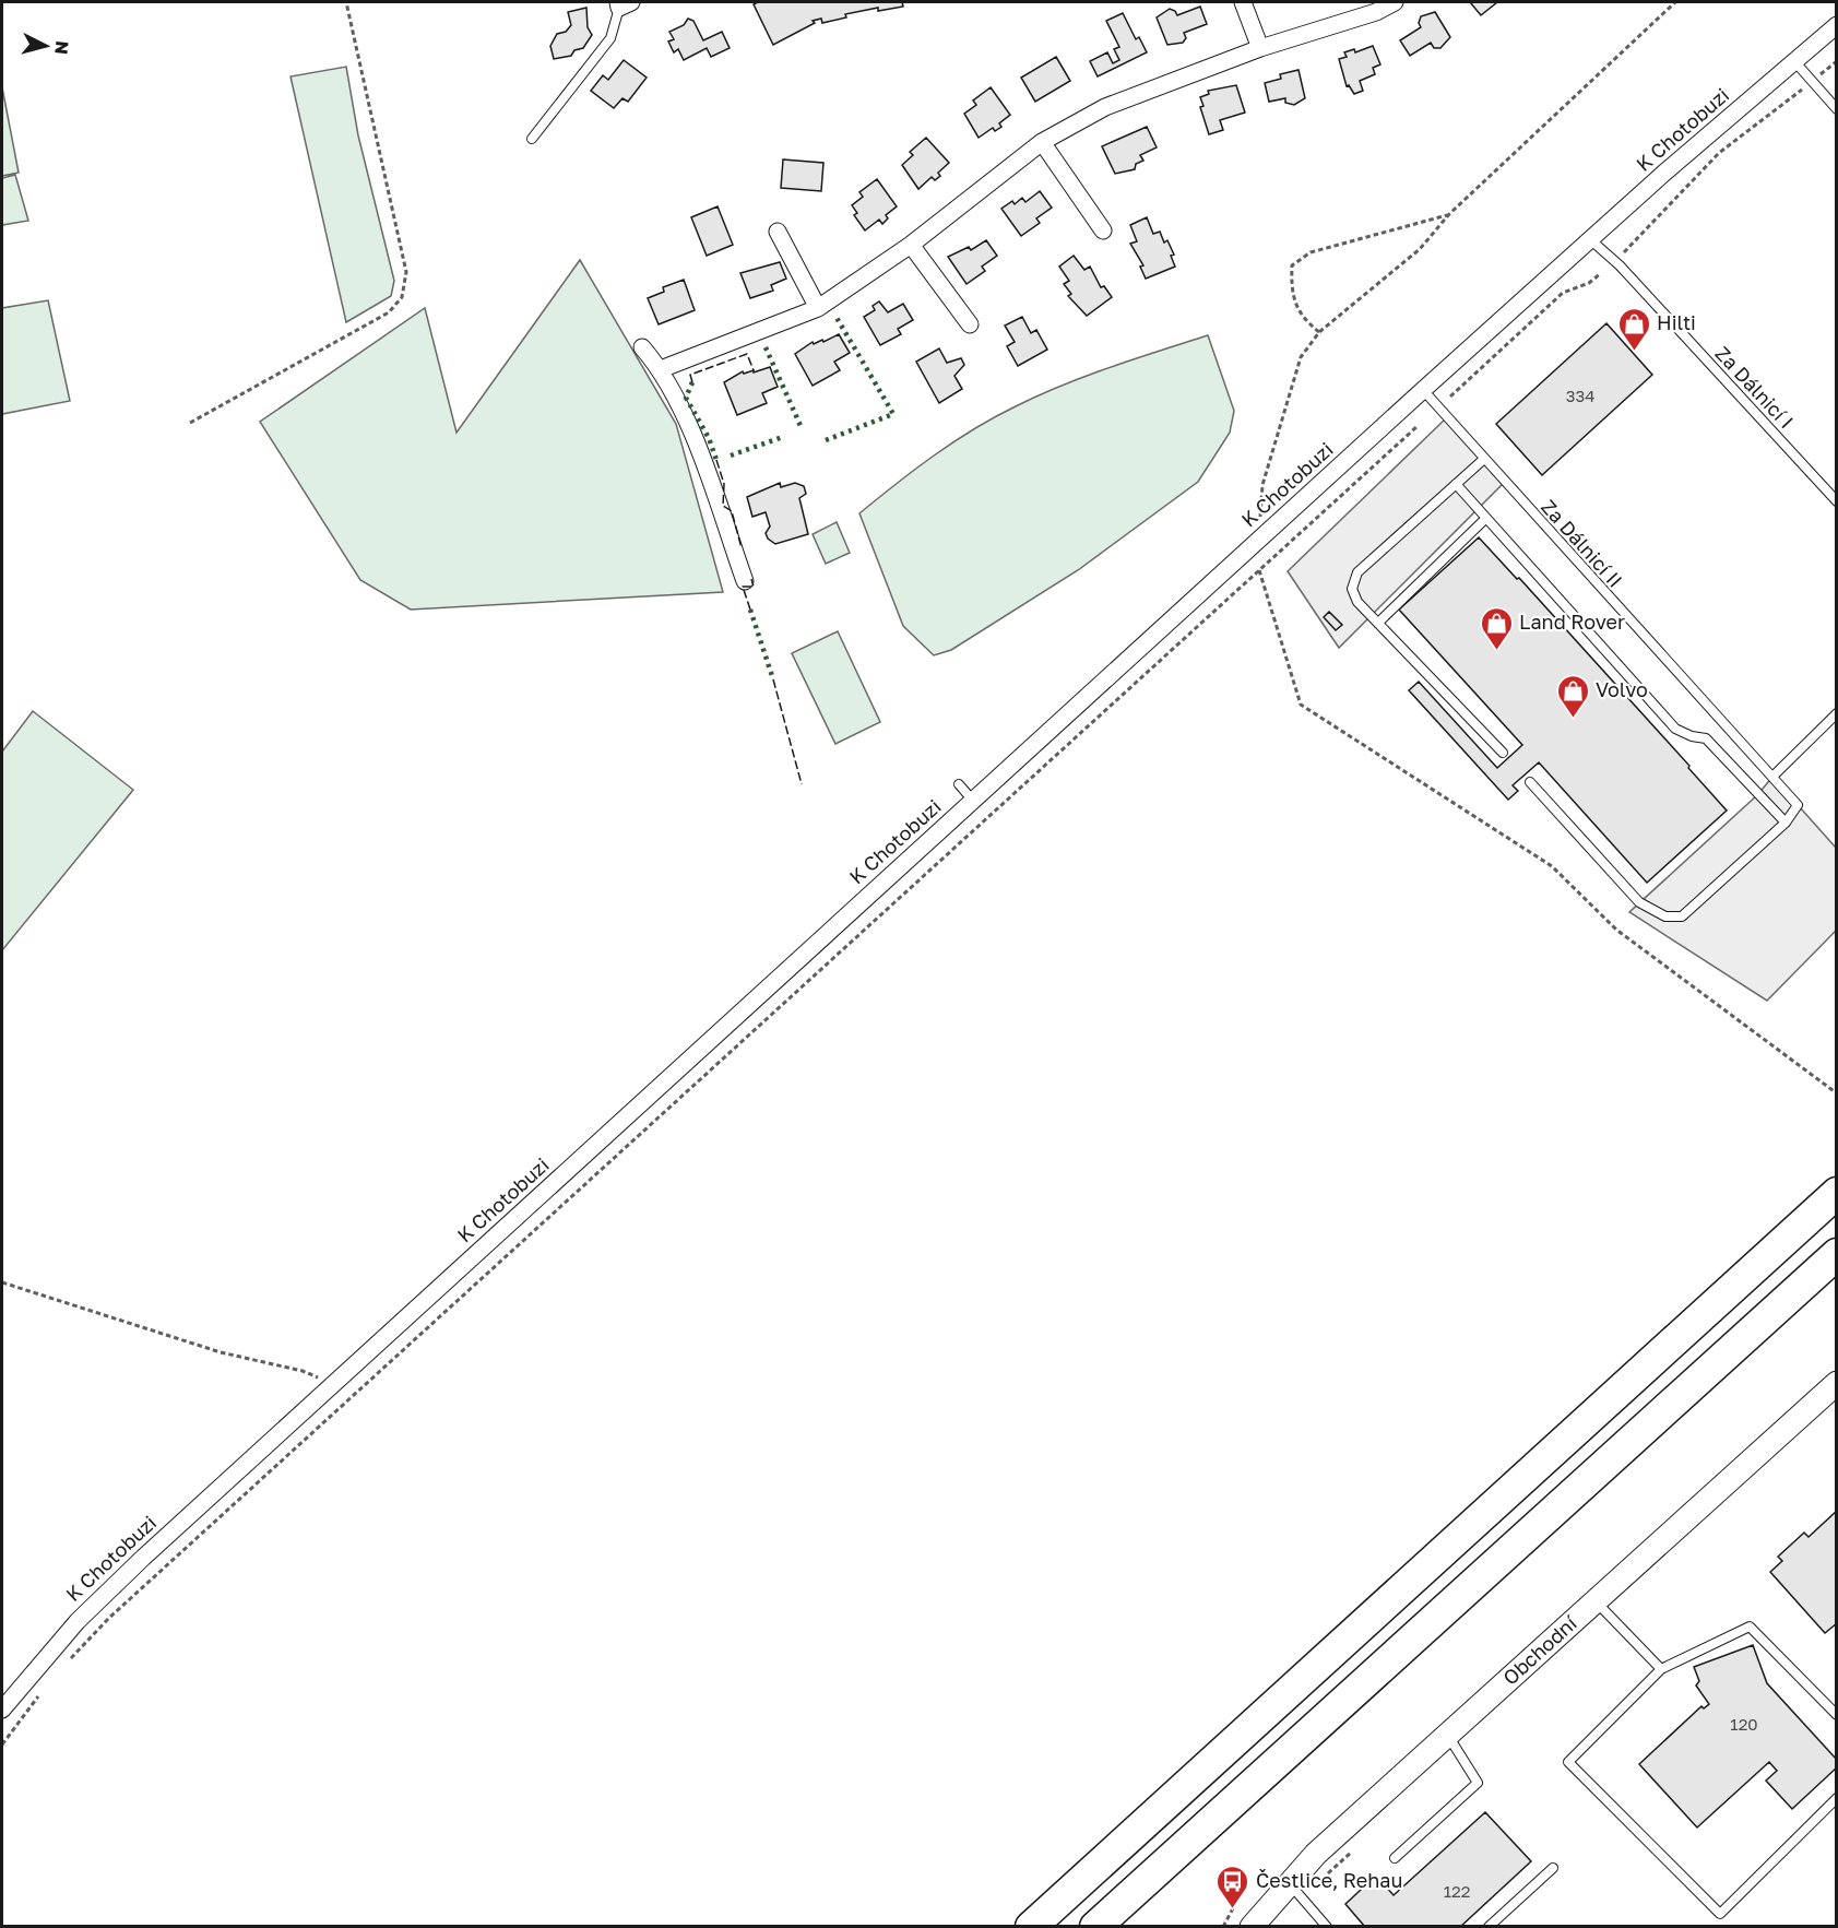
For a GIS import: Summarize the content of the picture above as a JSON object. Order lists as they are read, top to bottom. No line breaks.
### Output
{"streets":{"street":["K Chotobuzi","Obchodní"],"lane":["Za Dálnicí I","Za Dálnicí II"]},"crossings":[["K Chotobuzi","Za Dálnicí I"],["K Chotobuzi","Za Dálnicí II"]],"places":{"shop":["Hilti","Land Rover","Volvo"],"bus stop":["Čestlice, Rehau"]},"house_numbers":["334","120","122"],"north":"right"}
